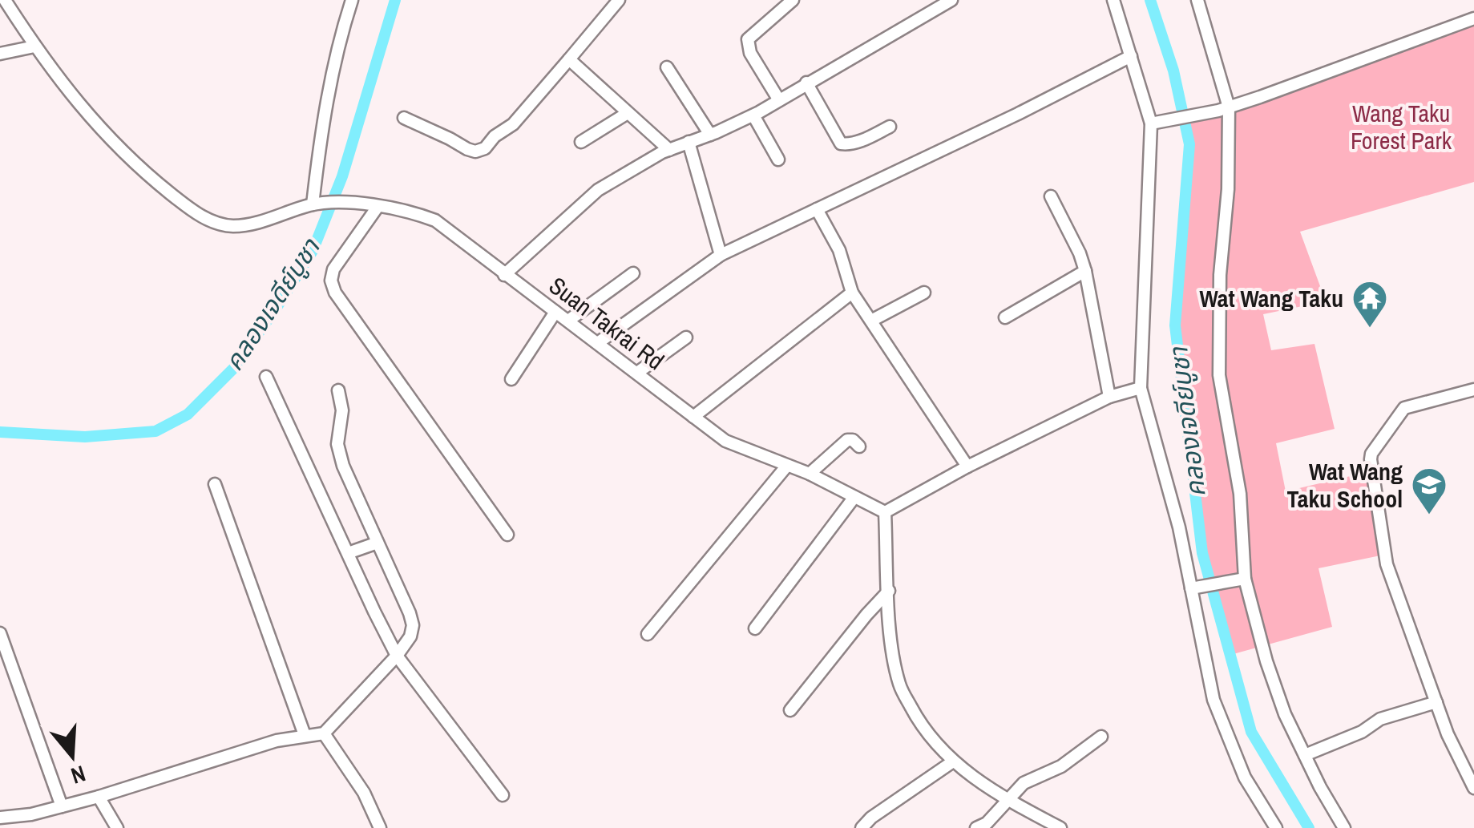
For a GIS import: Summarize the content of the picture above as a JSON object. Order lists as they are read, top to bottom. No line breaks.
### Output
{"streets":{"street":["Suan Takrai Rd"]},"water":["คลองเจดีย์บูชา"],"parks":["Wang Taku Forest Park"],"places":{"temple":["Wat Wang Taku"],"school or university":["Wat Wang Taku School"]},"north":"bottom"}
